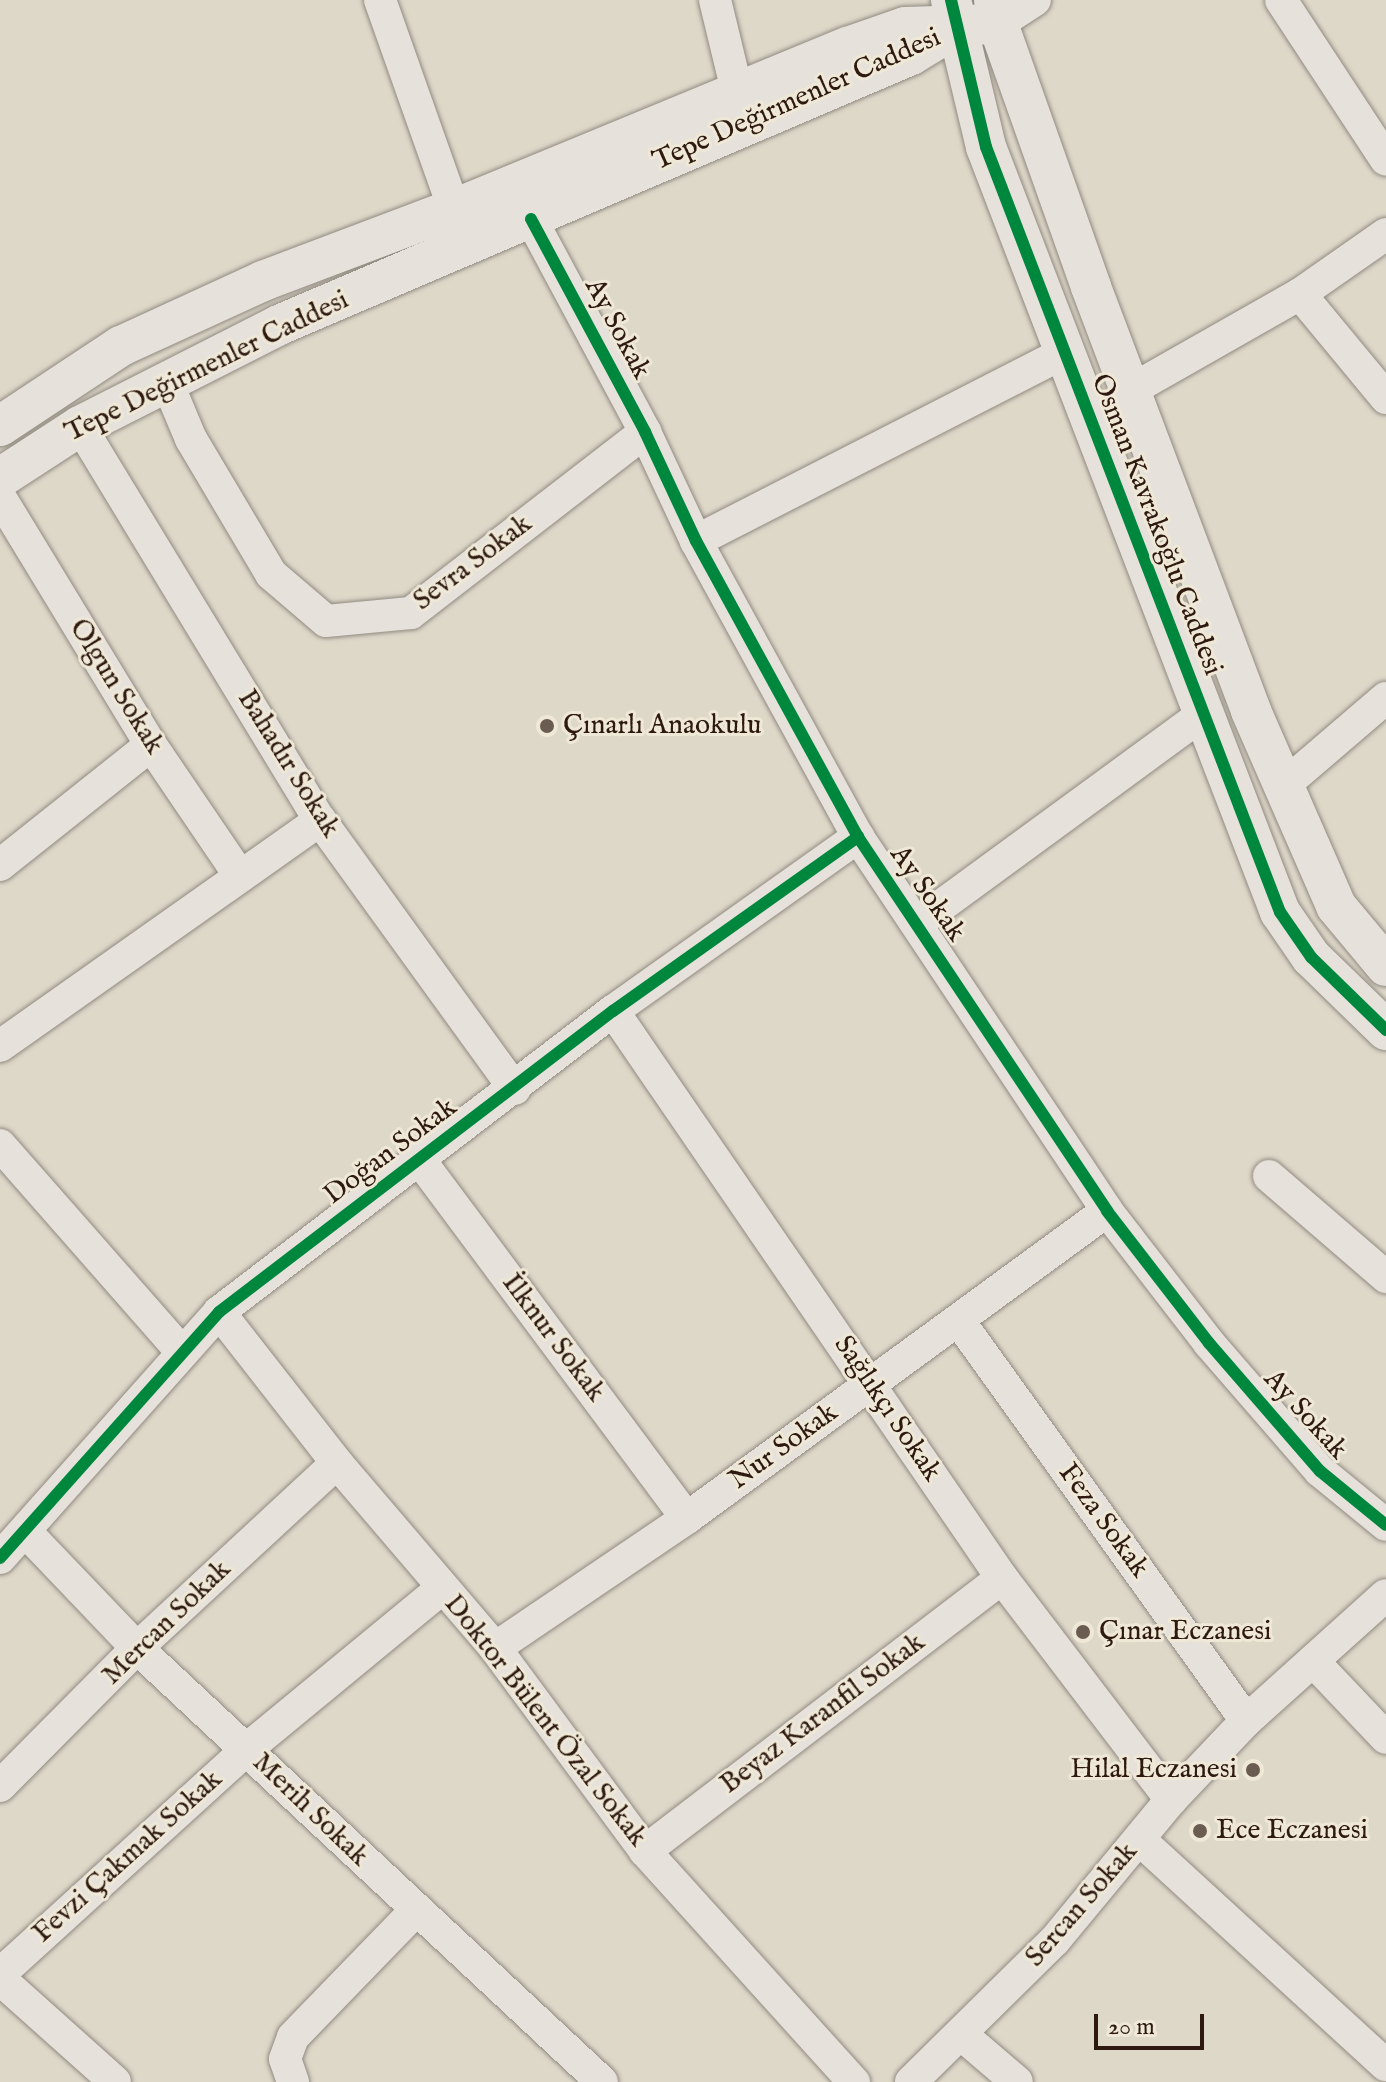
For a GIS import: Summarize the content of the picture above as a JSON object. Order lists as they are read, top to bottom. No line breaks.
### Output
{"streets":{"street":["Tepe Değirmenler Caddesi","Ay Sokak","Osman Kavrakoğlu Caddesi","Sevra Sokak","Olgun Sokak","Bahadır Sokak","Doğan Sokak","İlknur Sokak","Sağlıkçı Sokak","Nur Sokak","Feza Sokak","Mercan Sokak","Beyaz Karanfil Sokak","Doktor Bülent Özal Sokak","Merih Sokak","Fevzi Çakmak Sokak","Sercan Sokak"]},"crossings":[["Tepe Değirmenler Caddesi","Ay Sokak"],["Tepe Değirmenler Caddesi","Osman Kavrakoğlu Caddesi"],["Tepe Değirmenler Caddesi","Sevra Sokak"],["Tepe Değirmenler Caddesi","Bahadır Sokak"],["Ay Sokak","Sevra Sokak"],["Ay Sokak","Doğan Sokak"],["Ay Sokak","Nur Sokak"],["Bahadır Sokak","Doğan Sokak"],["Doğan Sokak","İlknur Sokak"],["Doğan Sokak","Sağlıkçı Sokak"],["Doğan Sokak","Doktor Bülent Özal Sokak"],["Doğan Sokak","Merih Sokak"],["İlknur Sokak","Nur Sokak"],["Sağlıkçı Sokak","Nur Sokak"],["Sağlıkçı Sokak","Beyaz Karanfil Sokak"],["Sağlıkçı Sokak","Sercan Sokak"],["Nur Sokak","Feza Sokak"],["Nur Sokak","Doktor Bülent Özal Sokak"],["Feza Sokak","Sercan Sokak"],["Mercan Sokak","Doktor Bülent Özal Sokak"],["Mercan Sokak","Merih Sokak"],["Beyaz Karanfil Sokak","Doktor Bülent Özal Sokak"],["Doktor Bülent Özal Sokak","Fevzi Çakmak Sokak"],["Merih Sokak","Fevzi Çakmak Sokak"]],"places":["Çınarlı Anaokulu","Çınar Eczanesi","Hilal Eczanesi","Ece Eczanesi"],"scale_bar":"20 m"}
